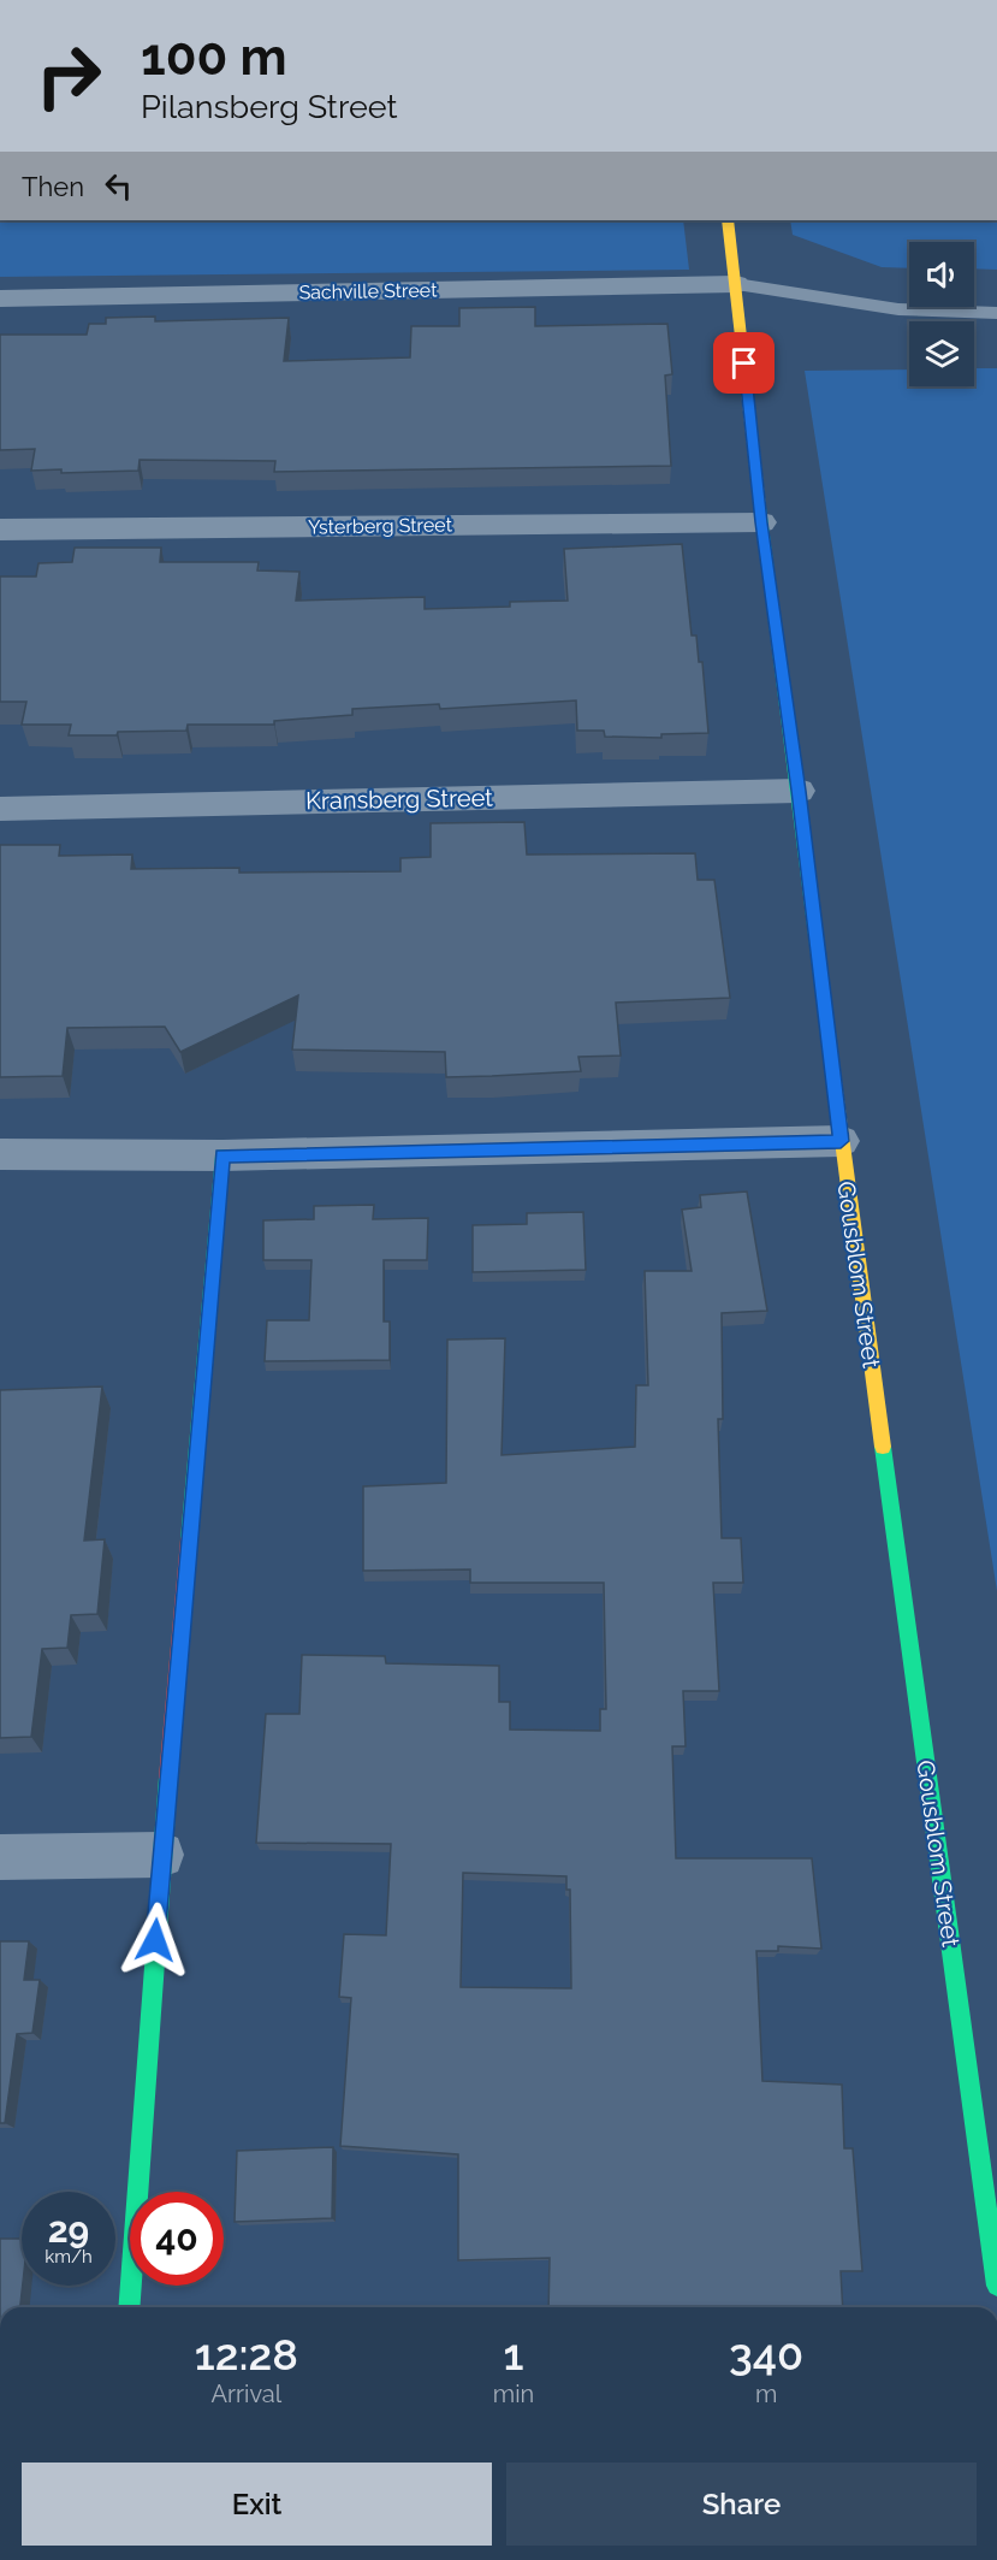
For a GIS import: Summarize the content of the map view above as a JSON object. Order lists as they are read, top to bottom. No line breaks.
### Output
{"streets":{"street":["Sachville Street","Ysterberg Street","Kransberg Street","Gousblom Street"]},"crossings":[["Sachville Street","Gousblom Street"],["Ysterberg Street","Gousblom Street"],["Kransberg Street","Gousblom Street"]],"page":{"turn":["100 m","Pilansberg Street"],"then":"Then","speed":"29 km/h","limit":"40","eta":["12:28","Arrival","1","min","340","m"],"buttons":["Exit","Share"]}}
